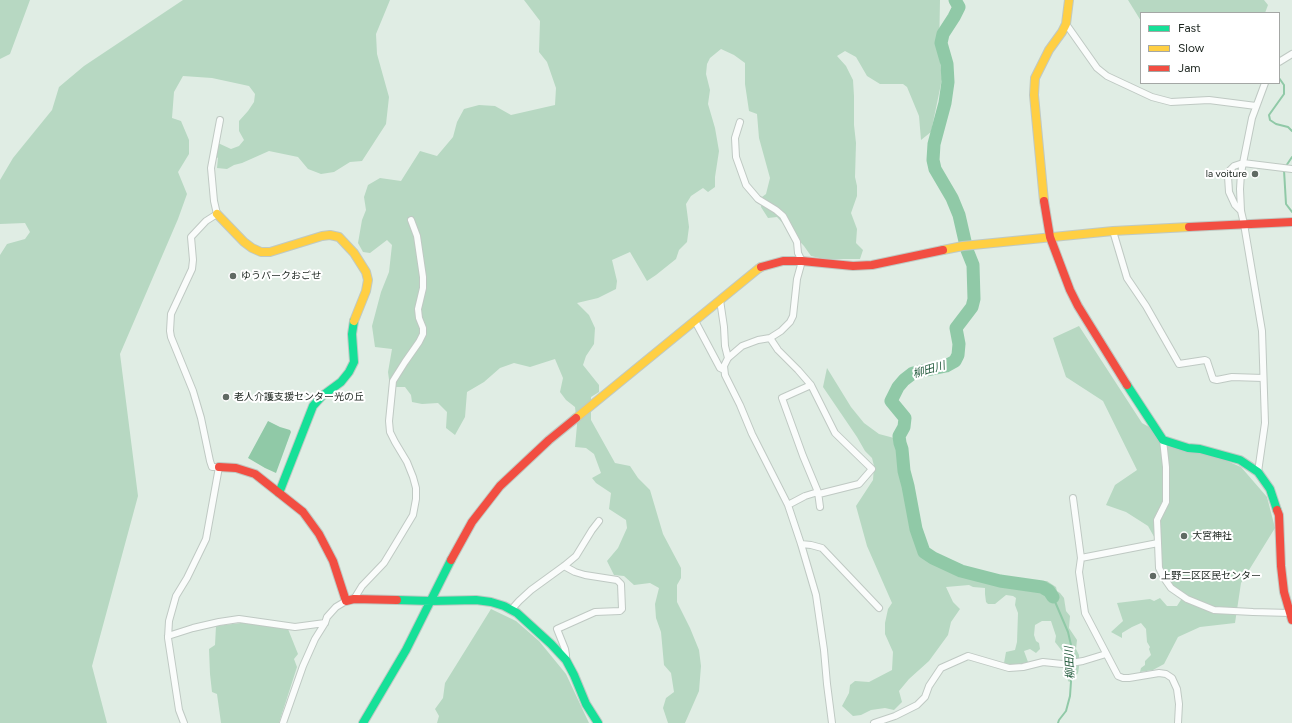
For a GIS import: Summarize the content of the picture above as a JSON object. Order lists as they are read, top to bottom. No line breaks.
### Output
{"water":["柳田川"],"places":["la voiture","ゆうパークおごせ","老人介護支援センター光の丘","大宮神社","上野二区区民センター"],"legend":["Fast","Slow","Jam"]}
